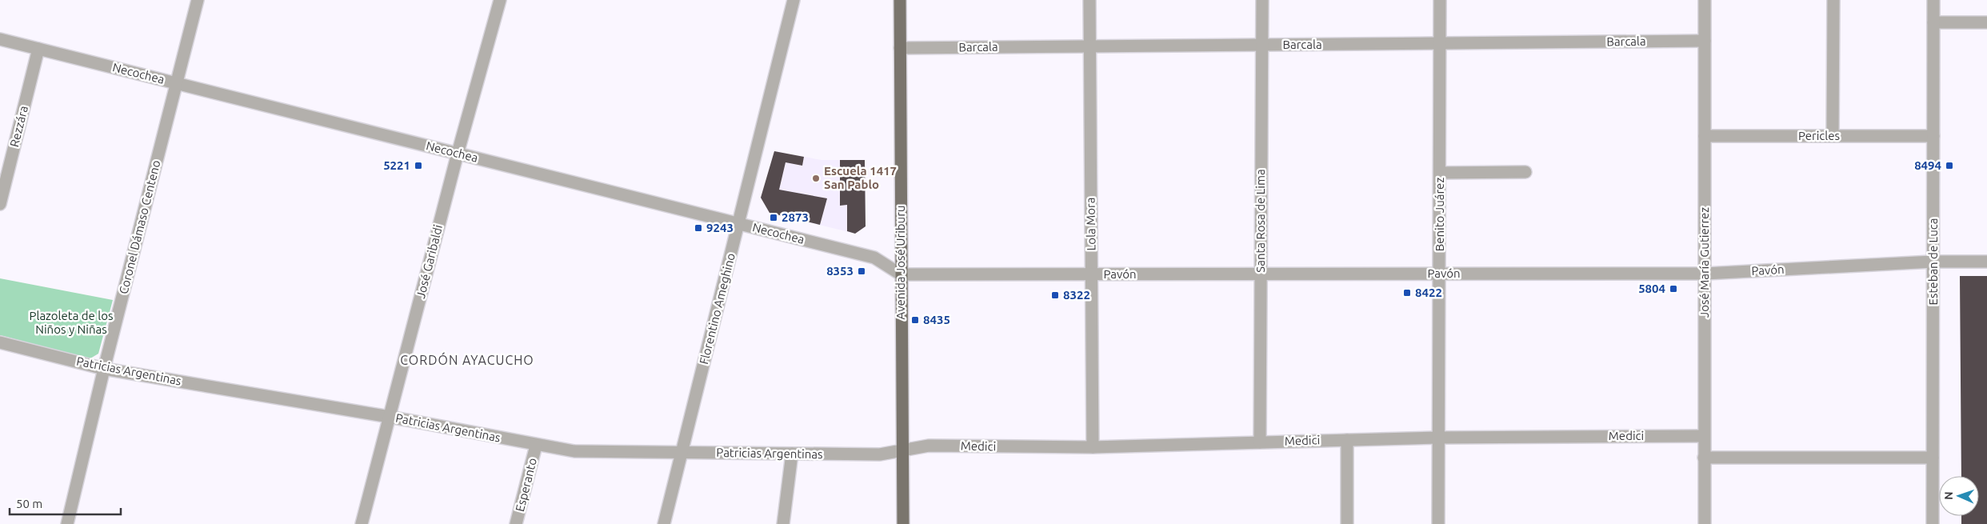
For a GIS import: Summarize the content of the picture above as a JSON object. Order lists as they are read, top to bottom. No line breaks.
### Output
{"streets":{"main road":["Avenida José Uriburu"],"street":["Barcala","Necochea","Rezzára","Pericles","Benito Juárez","Santa Rosa de Lima","Lola Mora","Coronel Dámaso Centeno","José Garibaldi","Esteban de Luca","José María Gutierrez","Pavón","Florentino Ameghino","Patricias Argentinas","Medici","Esperanto"]},"crossings":[["Barcala","Benito Juárez"],["Barcala","Santa Rosa de Lima"],["Barcala","Lola Mora"],["Barcala","Avenida José Uriburu"],["Barcala","José María Gutierrez"],["Necochea","Rezzára"],["Necochea","Coronel Dámaso Centeno"],["Necochea","José Garibaldi"],["Necochea","Avenida José Uriburu"],["Necochea","Pavón"],["Necochea","Florentino Ameghino"],["Pericles","Esteban de Luca"],["Pericles","José María Gutierrez"],["Benito Juárez","Pavón"],["Benito Juárez","Medici"],["Santa Rosa de Lima","Pavón"],["Santa Rosa de Lima","Medici"],["Lola Mora","Pavón"],["Lola Mora","Medici"],["Coronel Dámaso Centeno","Patricias Argentinas"],["José Garibaldi","Patricias Argentinas"],["Esteban de Luca","Pavón"],["Avenida José Uriburu","Pavón"],["Avenida José Uriburu","Patricias Argentinas"],["Avenida José Uriburu","Medici"],["José María Gutierrez","Pavón"],["José María Gutierrez","Medici"],["Florentino Ameghino","Patricias Argentinas"],["Patricias Argentinas","Medici"],["Patricias Argentinas","Esperanto"]],"districts":["CORDÓN AYACUCHO"],"parks":["Plazoleta de los Niños y Niñas"],"places":{"transit":["5221","8494","2873","9243","8353","5804","8422","8322","8435"],"other":["Escuela 1417 San Pablo"]},"scale_bar":"50 m","north":"left"}
